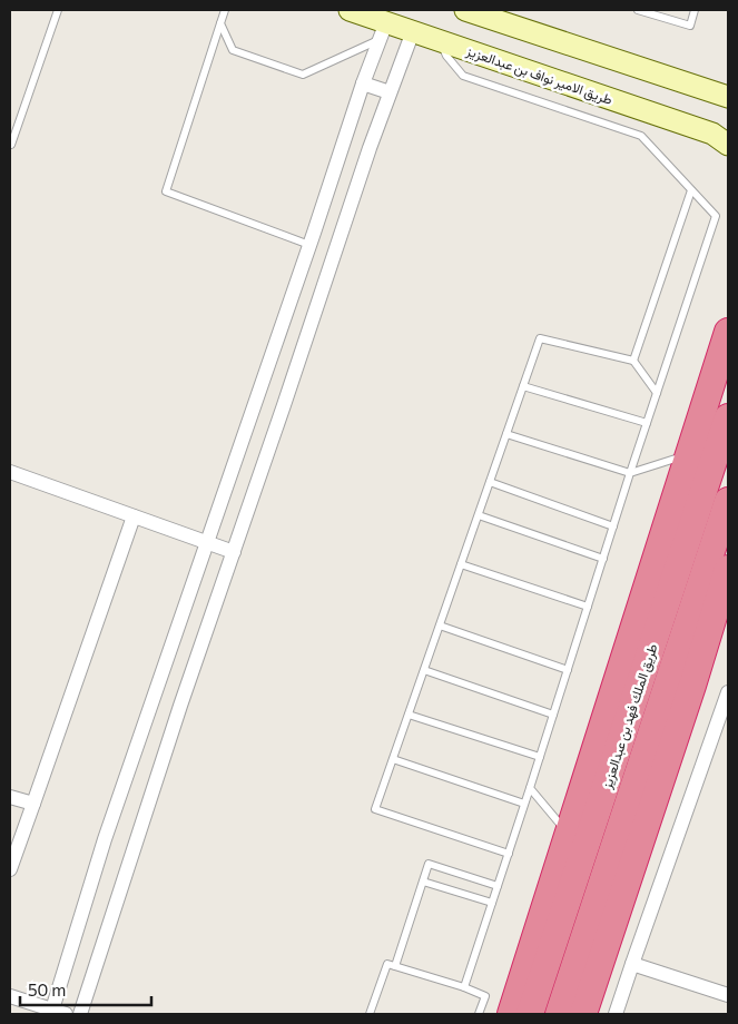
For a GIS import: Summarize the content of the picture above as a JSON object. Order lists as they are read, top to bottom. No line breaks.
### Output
{"streets":{"highway":["طريق الملك فهد بن عبدالعزيز"],"main road":["طريق الامير نواف بن عبدالعزيز"]},"scale_bar":"50 m"}
